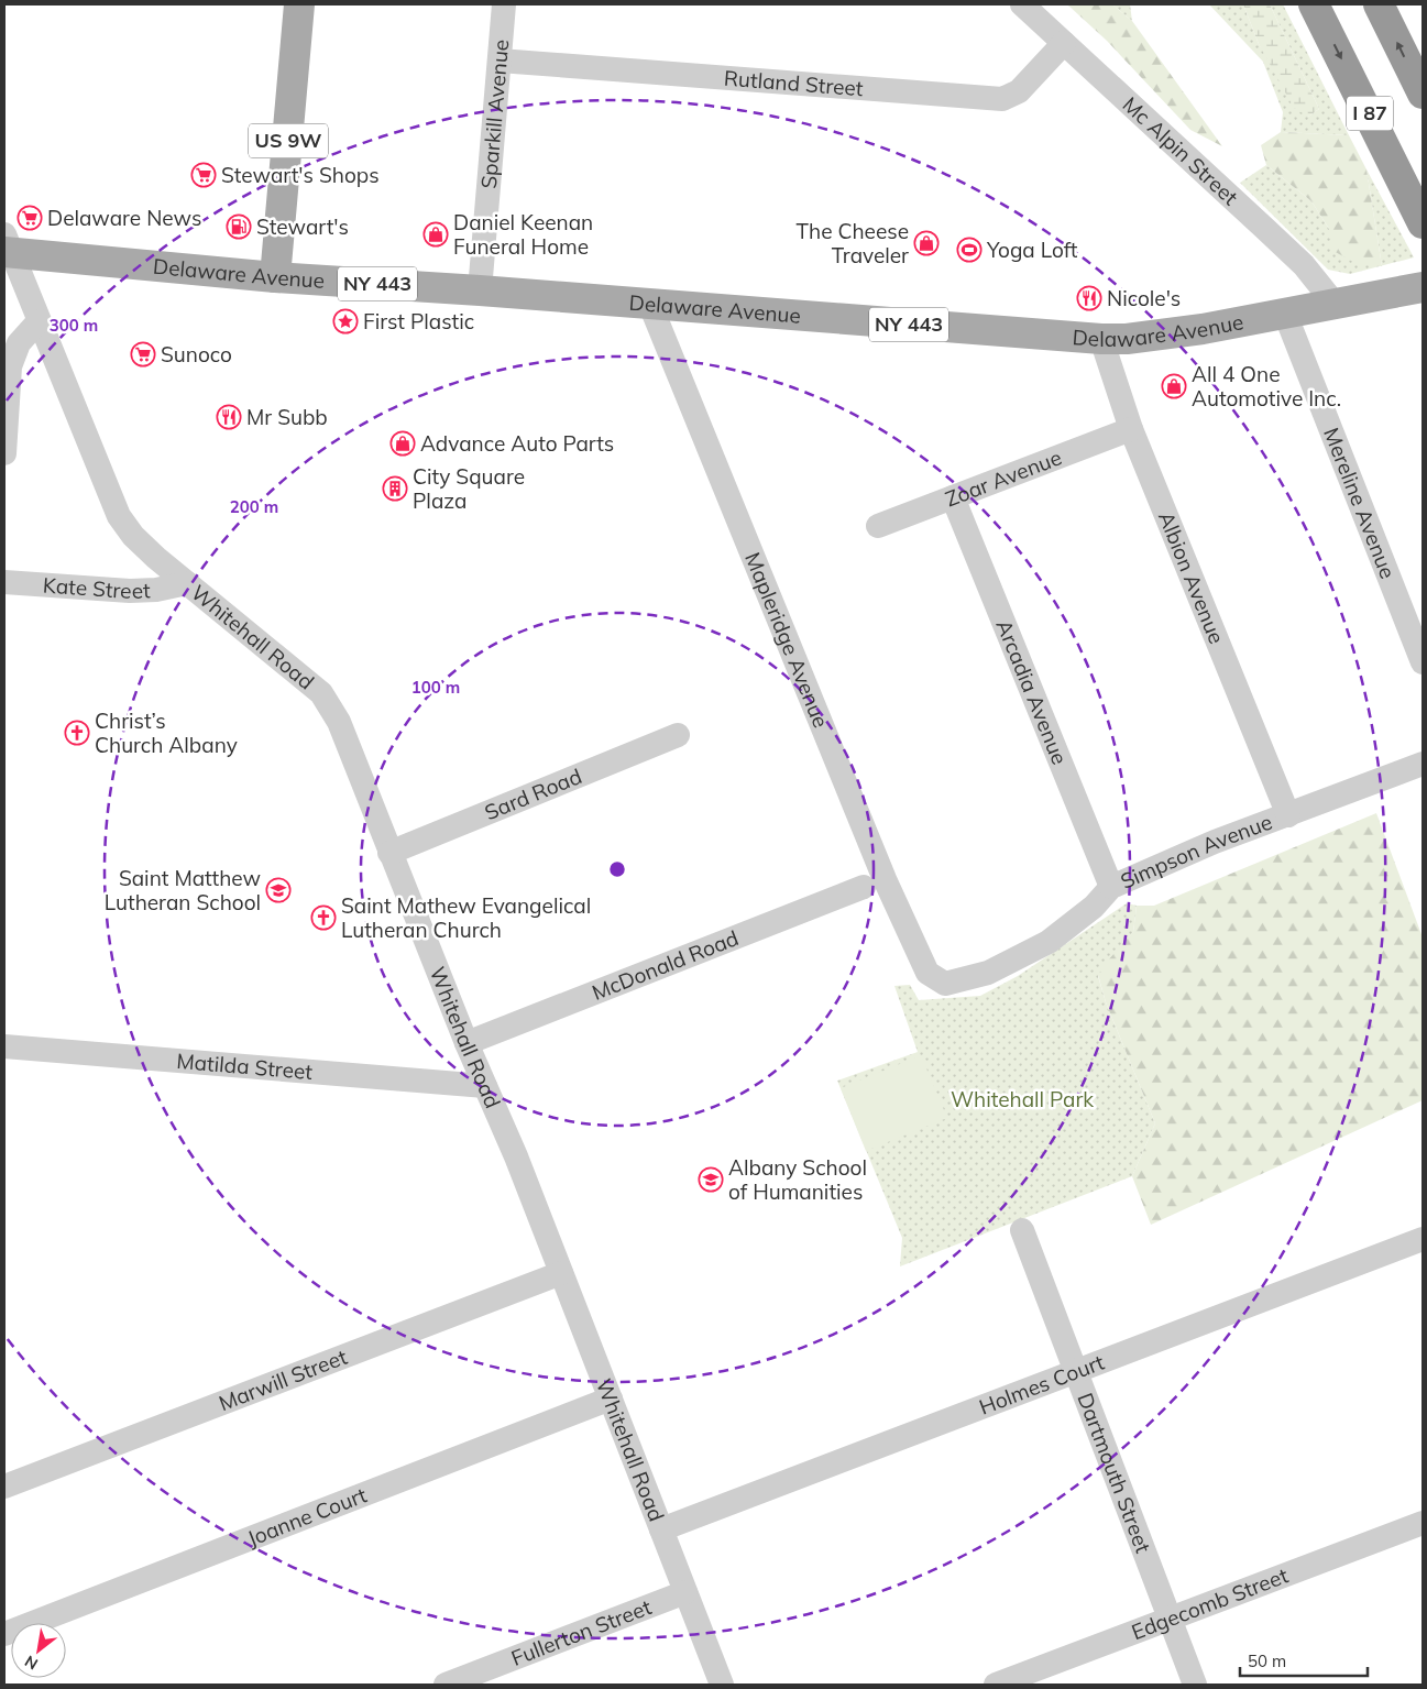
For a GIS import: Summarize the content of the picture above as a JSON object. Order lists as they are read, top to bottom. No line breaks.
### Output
{"streets":{"highway":["I 87"],"main road":["US 9W","Delaware Avenue","NY 443"],"street":["Rutland Street","Sparkill Avenue","Mc Alpin Street","Zoar Avenue","Mereline Avenue","Albion Avenue","Kate Street","Whitehall Road","Mapleridge Avenue","Arcadia Avenue","Sard Road","Simpson Avenue","McDonald Road","Matilda Street","Marwill Street","Holmes Court","Dartmouth Street","Joanne Court","Edgecomb Street","Fullerton Street"]},"crossings":[["Rutland Street","Sparkill Avenue"],["Rutland Street","Mc Alpin Street"],["Sparkill Avenue","Delaware Avenue"],["US 9W","Delaware Avenue"],["Mc Alpin Street","Delaware Avenue"],["Delaware Avenue","Mereline Avenue"],["Delaware Avenue","Albion Avenue"],["Delaware Avenue","Whitehall Road"],["Delaware Avenue","Mapleridge Avenue"],["Zoar Avenue","Albion Avenue"],["Zoar Avenue","Arcadia Avenue"],["Albion Avenue","Simpson Avenue"],["Kate Street","Whitehall Road"],["Whitehall Road","Sard Road"],["Whitehall Road","McDonald Road"],["Whitehall Road","Matilda Street"],["Whitehall Road","Marwill Street"],["Whitehall Road","Holmes Court"],["Whitehall Road","Joanne Court"],["Whitehall Road","Fullerton Street"],["Mapleridge Avenue","Simpson Avenue"],["Arcadia Avenue","Simpson Avenue"],["Holmes Court","Dartmouth Street"],["Dartmouth Street","Edgecomb Street"]],"parks":["Whitehall Park"],"places":{"supermarket":["Stewart's Shops","Delaware News","Sunoco"],"fuel station":["Stewart's"],"shop":["Daniel Keenan Funeral Home","The Cheese Traveler","All 4 One Automotive Inc.","Advance Auto Parts"],"sports":["Yoga Loft"],"restaurant":["Nicole's","Mr Subb"],"place":["First Plastic"],"building":["City Square Plaza"],"church":["Christ’s Church Albany","Saint Mathew Evangelical Lutheran Church"],"school or university":["Saint Matthew Lutheran School","Albany School of Humanities"]},"scale_bar":"50 m","north":"bottom left","rings":["300 m","200 m","100 m"]}
